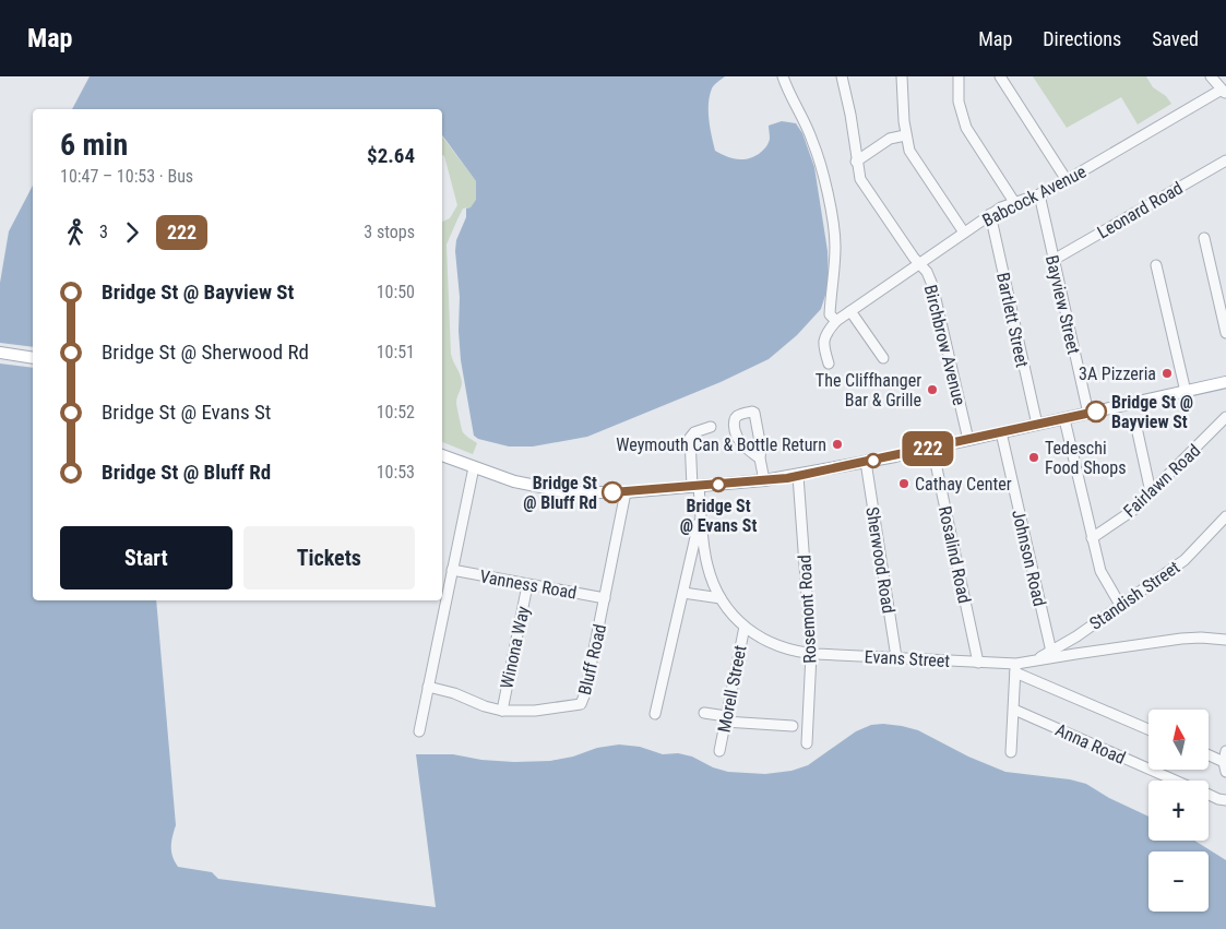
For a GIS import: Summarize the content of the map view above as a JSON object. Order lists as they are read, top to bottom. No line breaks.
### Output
{"streets":{"street":["Babcock Avenue","Leonard Road","Bayview Street","Bartlett Street","Birchbrow Avenue","Fairlawn Road","Rosalind Road","Johnson Road","Sherwood Road","Vanness Road","Standish Street","Rosemont Road","Winona Way","Evans Street","Bluff Road","Morell Street","Anna Road"]},"crossings":[["Babcock Avenue","Bayview Street"],["Babcock Avenue","Bartlett Street"],["Babcock Avenue","Birchbrow Avenue"],["Leonard Road","Bayview Street"],["Rosalind Road","Evans Street"],["Johnson Road","Standish Street"],["Sherwood Road","Evans Street"],["Vanness Road","Winona Way"],["Vanness Road","Bluff Road"],["Standish Street","Evans Street"],["Rosemont Road","Evans Street"],["Winona Way","Bluff Road"],["Evans Street","Morell Street"]],"places":["3A Pizzeria","The Cliffhanger Bar & Grille","Bridge St @ Bayview St","Weymouth Can & Bottle Return","Tedeschi Food Shops","Cathay Center","Bridge St @ Evans St","Bridge St @ Bluff Rd"],"lines":["bus line 222"],"north":"top","page":{"header":"Map","nav":["Map","Directions","Saved"],"on_map":"222","heading":["6 min","10:47 – 10:53 · Bus","$2.64"],"legs":["3","222","3 stops"],"list":[{"name":"Bridge St @ Bayview St","value":"10:50"},{"name":"Bridge St @ Sherwood Rd","value":"10:51"},{"name":"Bridge St @ Evans St","value":"10:52"},{"name":"Bridge St @ Bluff Rd","value":"10:53"}],"buttons":["Start","Tickets"],"map_buttons":["+","−"]}}
